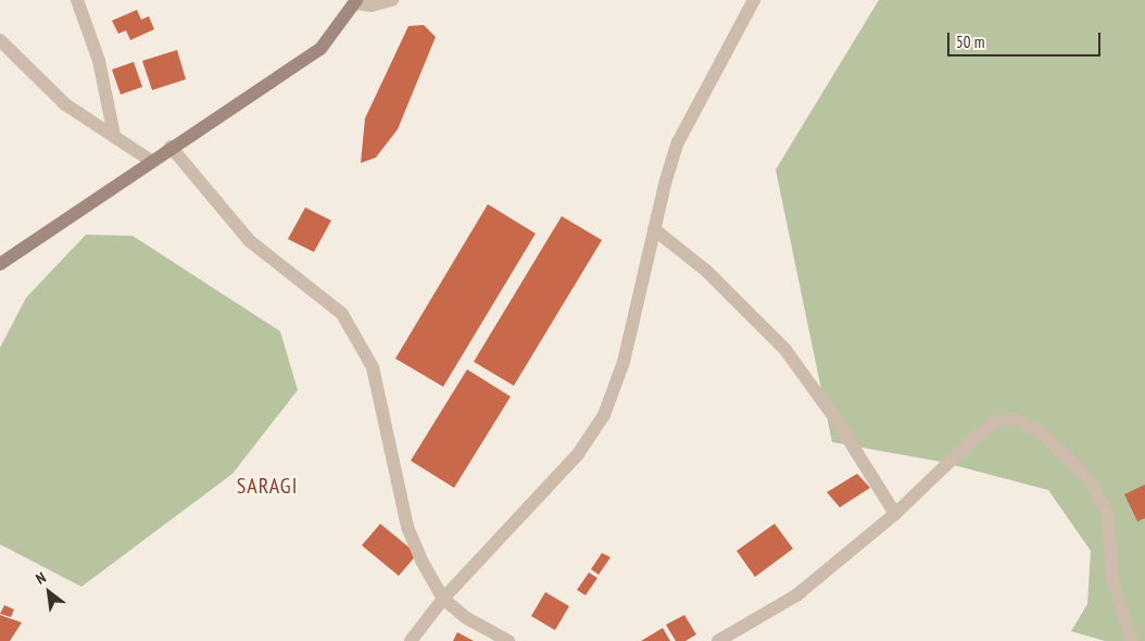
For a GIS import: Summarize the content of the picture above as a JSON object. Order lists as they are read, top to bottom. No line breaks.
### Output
{"districts":["SARAGI"],"scale_bar":"50 m","north":"top left"}
